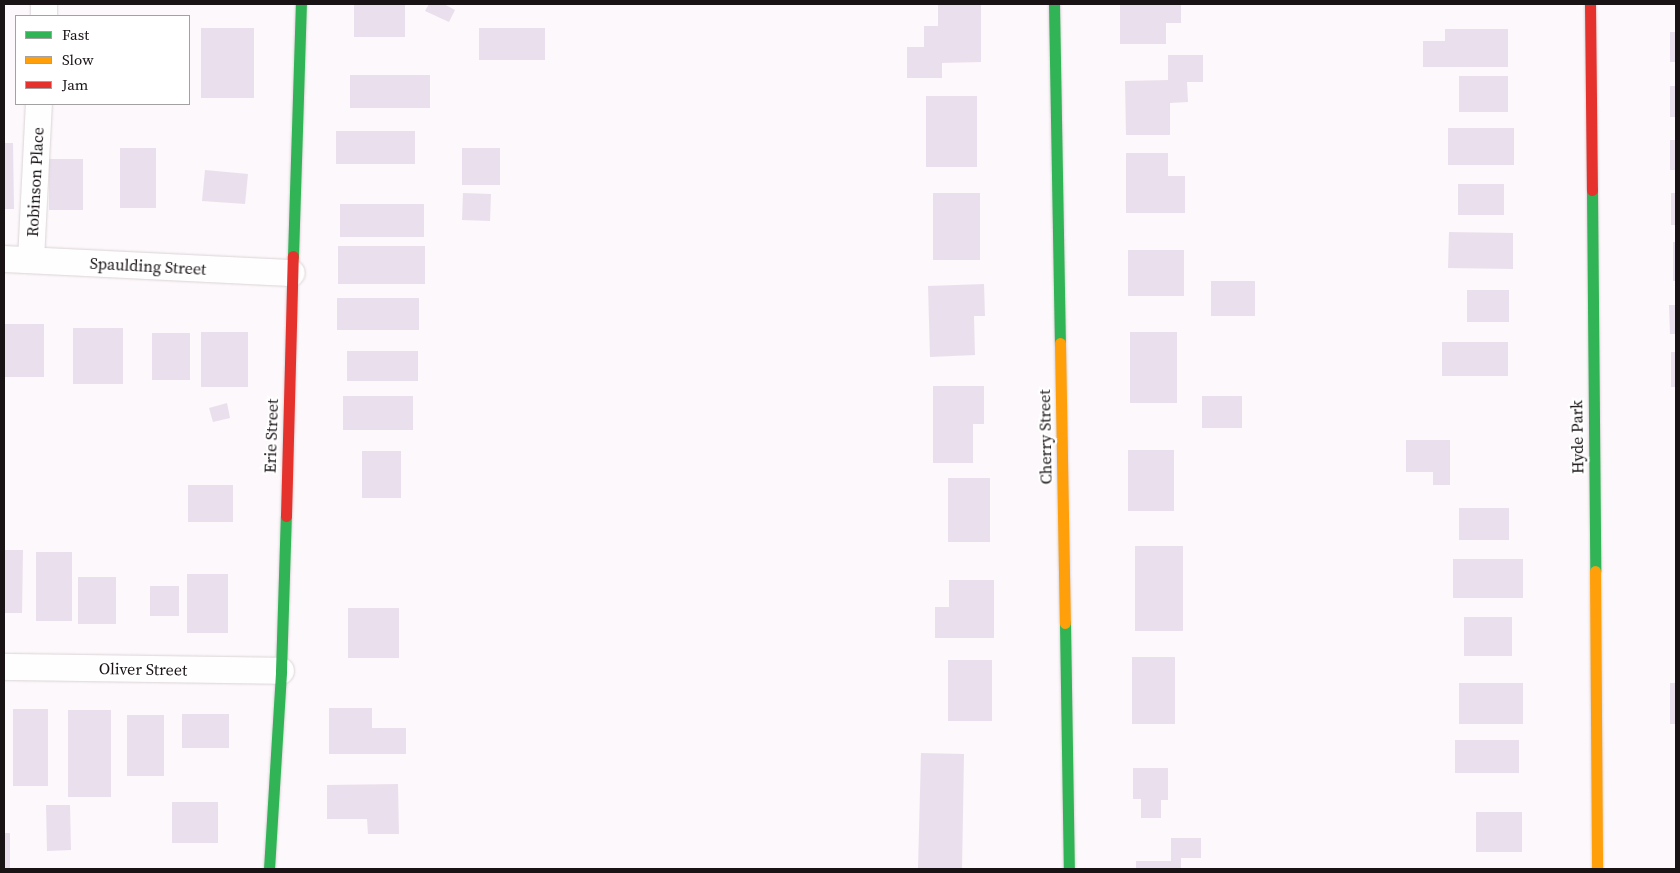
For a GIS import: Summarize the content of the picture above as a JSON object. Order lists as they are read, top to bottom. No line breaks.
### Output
{"streets":{"street":["Robinson Place","Spaulding Street","Erie Street","Cherry Street","Hyde Park","Oliver Street"]},"crossings":[["Robinson Place","Spaulding Street"],["Spaulding Street","Erie Street"],["Erie Street","Oliver Street"]],"legend":["Fast","Slow","Jam"]}
